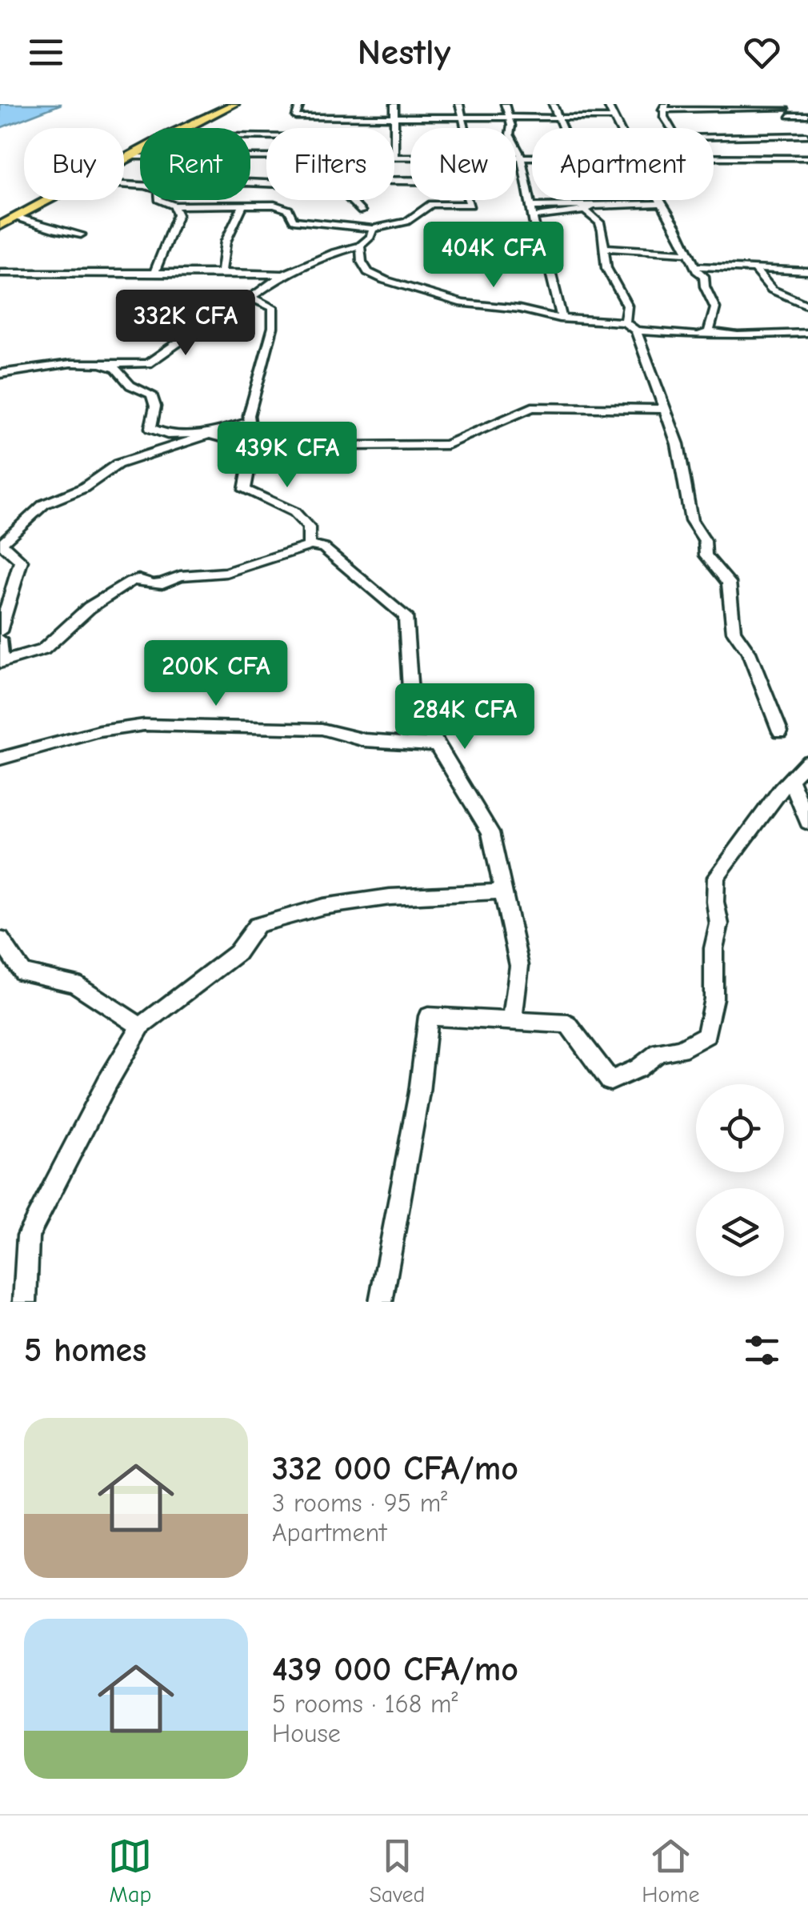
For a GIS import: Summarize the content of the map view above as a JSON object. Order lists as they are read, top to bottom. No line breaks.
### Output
{"page":{"header":"Nestly","chip":["Buy","Rent","Filters","New","Apartment"],"price":["404K CFA","332K CFA","439K CFA","200K CFA","284K CFA"],"heading":"5 homes","list":[{"name":"332 000 CFA/mo","note":"3 rooms · 95 m² · Apartment"},{"name":"439 000 CFA/mo","note":"5 rooms · 168 m² · House"}],"tabs":["Map","Saved","Home"]}}
